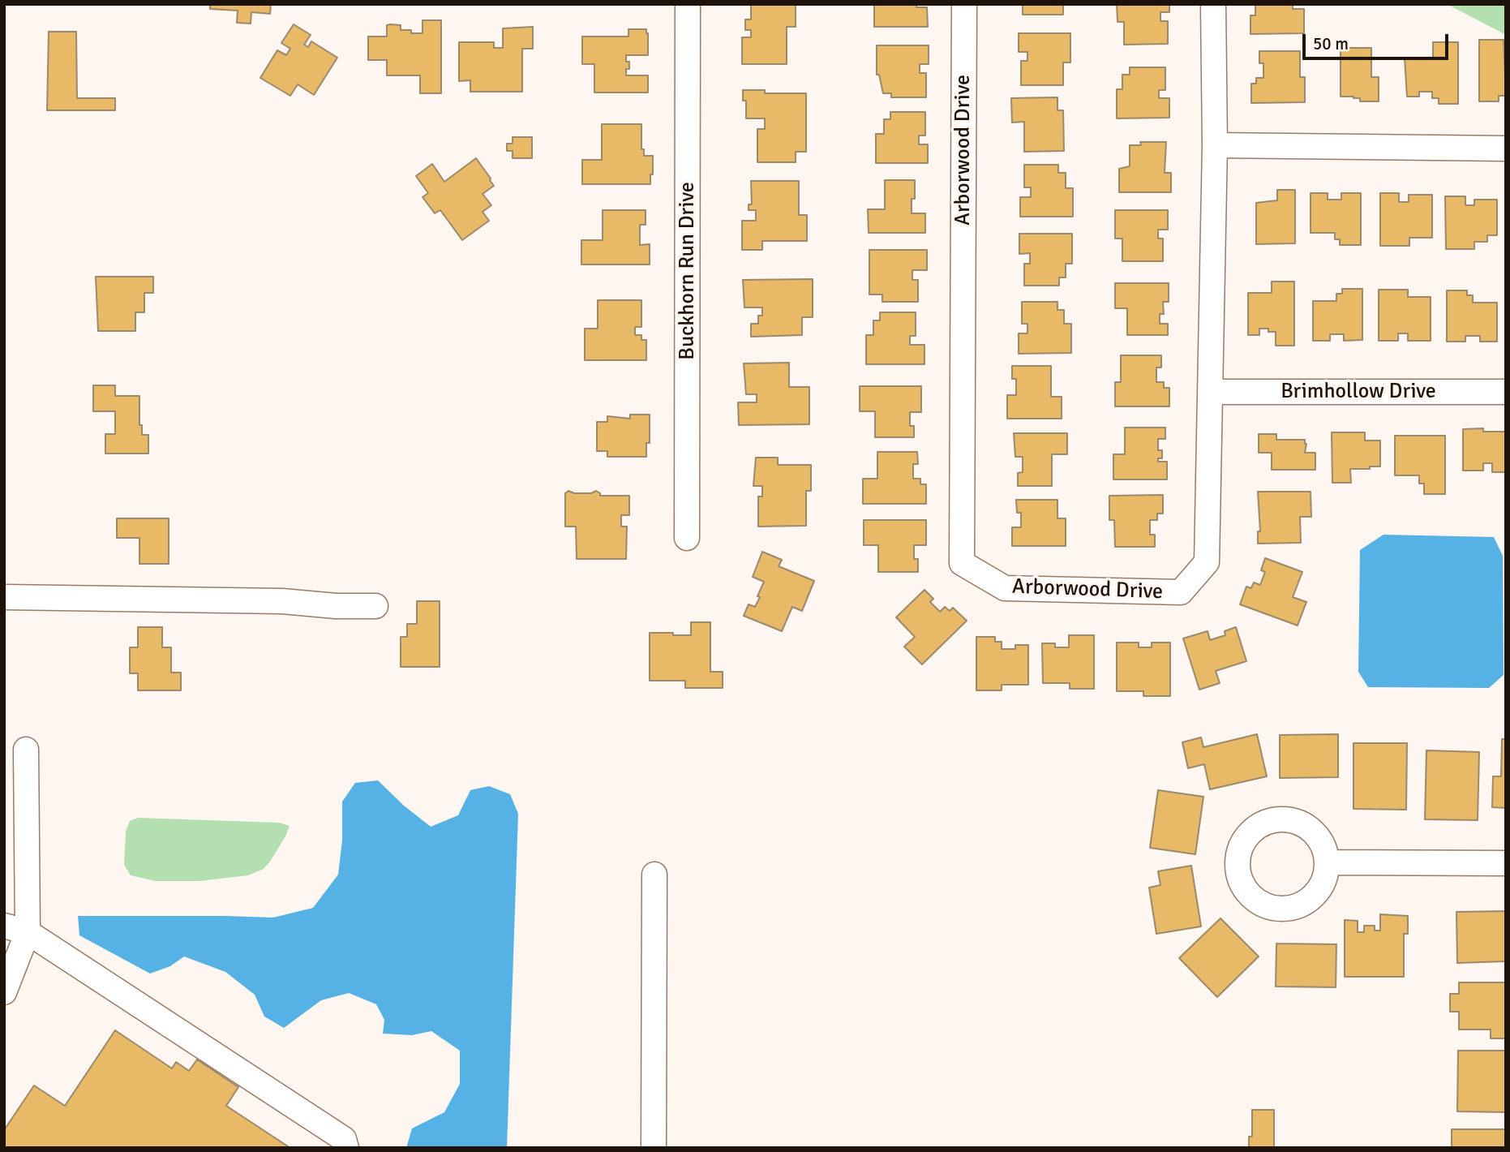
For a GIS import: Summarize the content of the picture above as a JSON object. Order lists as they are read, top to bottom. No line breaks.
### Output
{"streets":{"street":["Arborwood Drive","Buckhorn Run Drive","Brimhollow Drive"]},"crossings":[["Arborwood Drive","Brimhollow Drive"]],"scale_bar":"50 m"}
